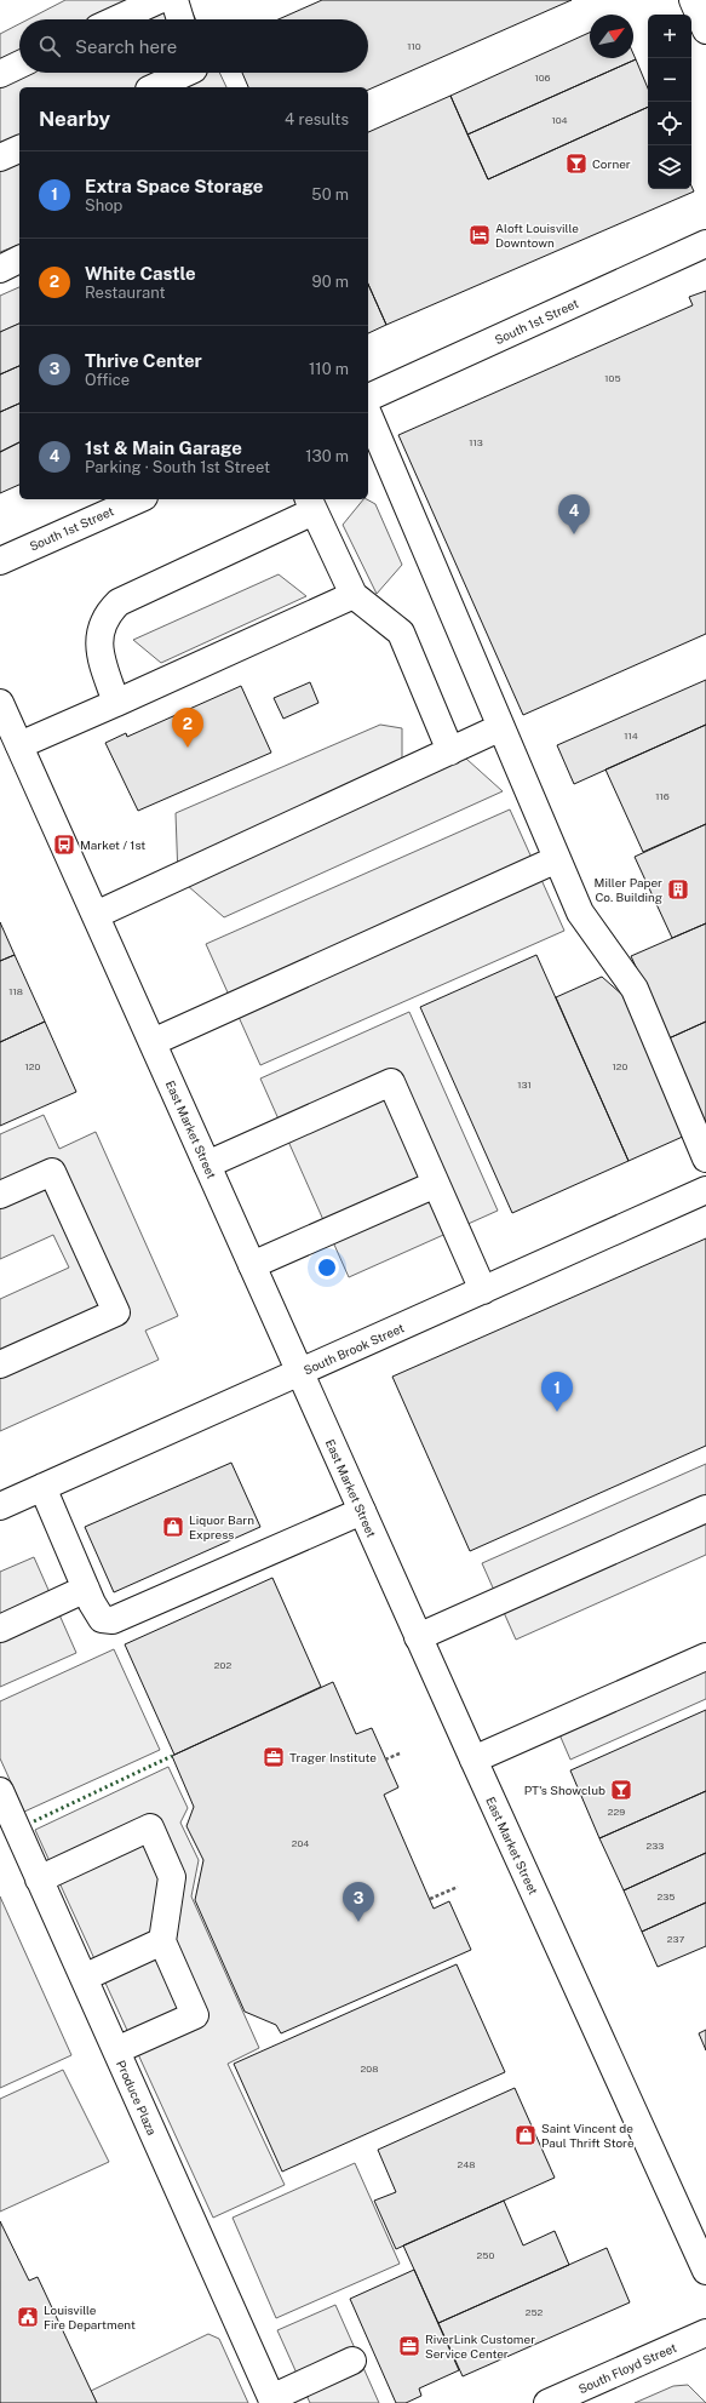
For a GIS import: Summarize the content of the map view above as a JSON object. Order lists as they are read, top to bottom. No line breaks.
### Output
{"streets":{"main road":["South 1st Street","East Market Street","South Brook Street","Produce Plaza","South Floyd Street"]},"crossings":[["East Market Street","South Brook Street"]],"places":{"bar":["Corner","PT's Showclub"],"hotel":["Aloft Louisville Downtown"],"bus stop":["Market / 1st"],"building":["Miller Paper Co. Building"],"shop":["Liquor Barn Express","Saint Vincent de Paul Thrift Store"],"office":["Trager Institute","RiverLink Customer Service Center"],"public building":["Louisville Fire Department"]},"house_numbers":["110","106","104","105","113","114","116","118","120","120","131","202","229","204","233","235","237","208","248","250","252"],"north":"top right","page":{"map_buttons":["+","−"],"search":"Search here","heading":["Nearby","4 results"],"list":[{"mark":"1","name":"Extra Space Storage","note":"Shop","value":"50 m"},{"mark":"2","name":"White Castle","note":"Restaurant","value":"90 m"},{"mark":"3","name":"Thrive Center","note":"Office","value":"110 m"},{"mark":"4","name":"1st & Main Garage","note":"Parking · South 1st Street","value":"130 m"}],"pins":["4","2","1","3"]}}
